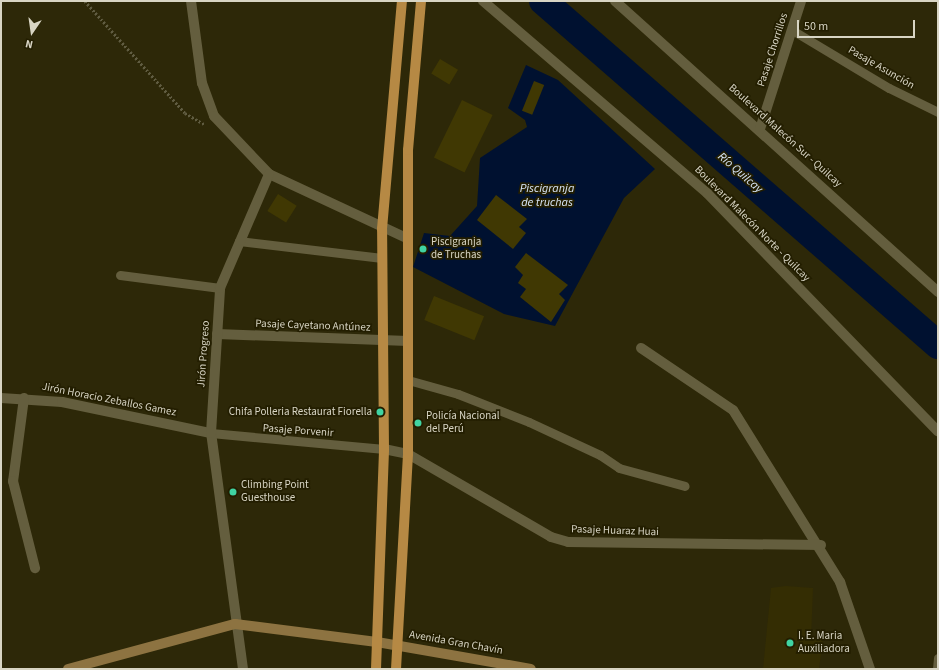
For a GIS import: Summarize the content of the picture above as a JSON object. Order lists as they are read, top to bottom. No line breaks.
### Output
{"streets":{"main road":["Avenida Gran Chavín"],"street":["Pasaje Chorrillos","Boulevard Malecón Sur - Quilcay","Boulevard Malecón Norte - Quilcay","Pasaje Cayetano Antúnez","Jirón Progreso","Jirón Horacio Zeballos Gamez","Pasaje Huaraz Huai"],"lane":["Pasaje Asunción","Pasaje Porvenir"]},"crossings":[["Pasaje Chorrillos","Pasaje Asunción"],["Pasaje Chorrillos","Boulevard Malecón Sur - Quilcay"],["Pasaje Cayetano Antúnez","Jirón Progreso"],["Jirón Progreso","Jirón Horacio Zeballos Gamez"],["Jirón Progreso","Pasaje Porvenir"],["Jirón Progreso","Avenida Gran Chavín"],["Jirón Horacio Zeballos Gamez","Pasaje Porvenir"],["Pasaje Porvenir","Pasaje Huaraz Huai"]],"water":["Río Quilcay","Piscigranja de truchas"],"places":["Piscigranja de Truchas","Chifa Polleria Restaurat Fiorella","Policía Nacional del Perú","Climbing Point Guesthouse","I. E. Maria Auxiliadora"],"scale_bar":"50 m","north":"bottom"}
